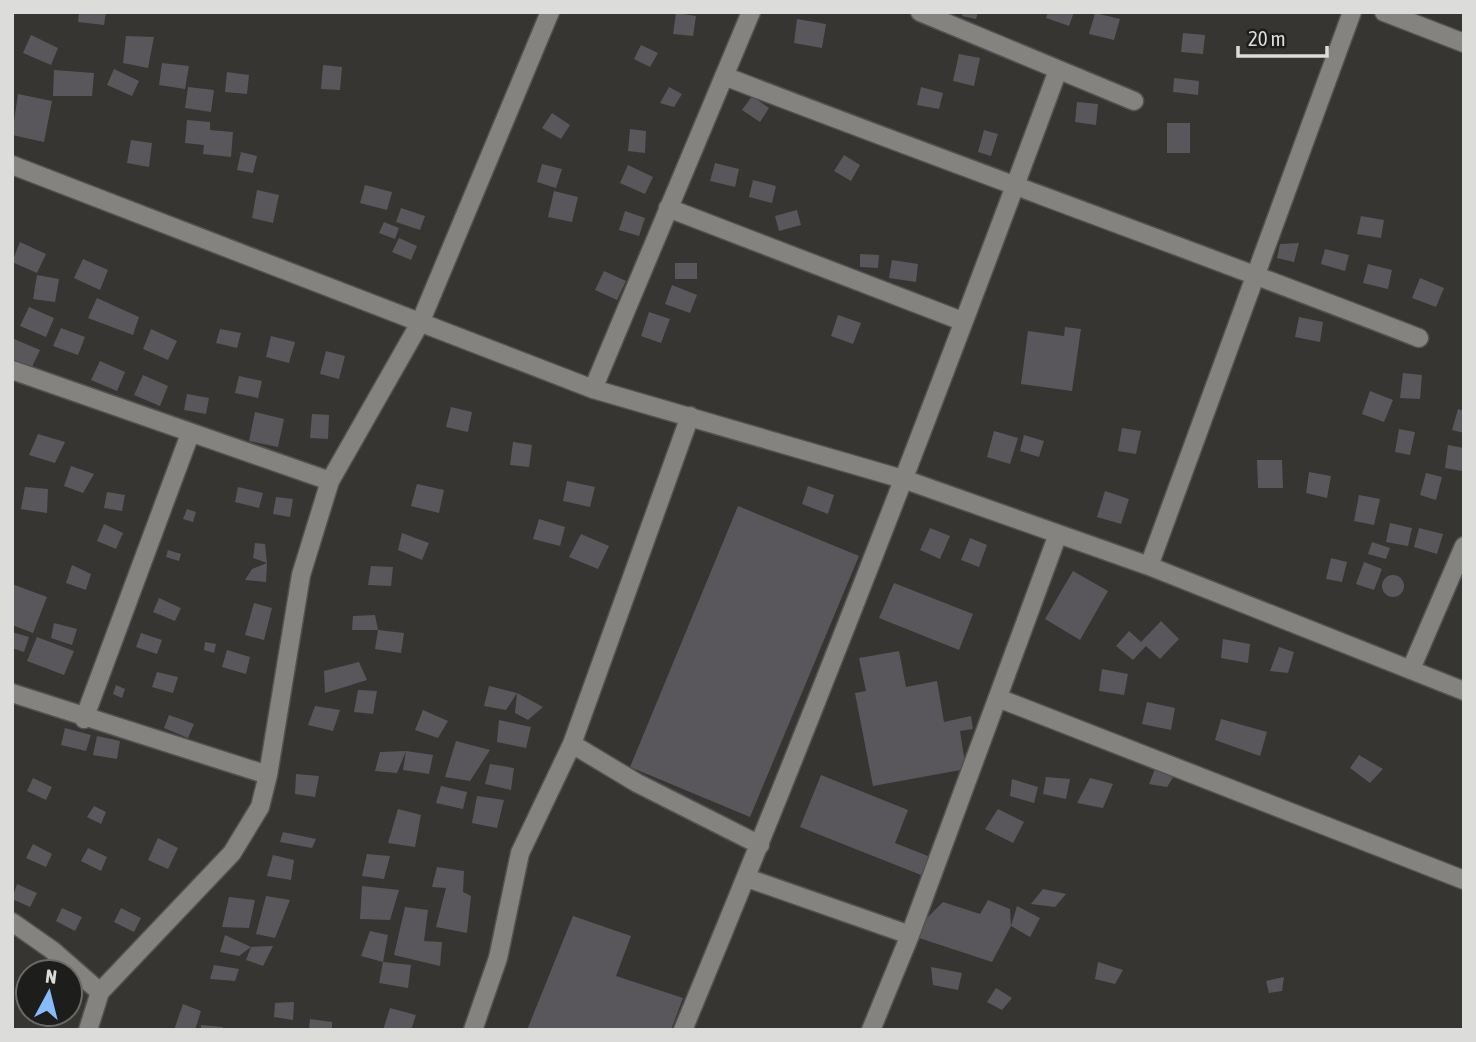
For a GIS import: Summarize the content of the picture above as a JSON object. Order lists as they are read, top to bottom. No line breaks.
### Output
{"scale_bar":"20 m","north":"top"}
